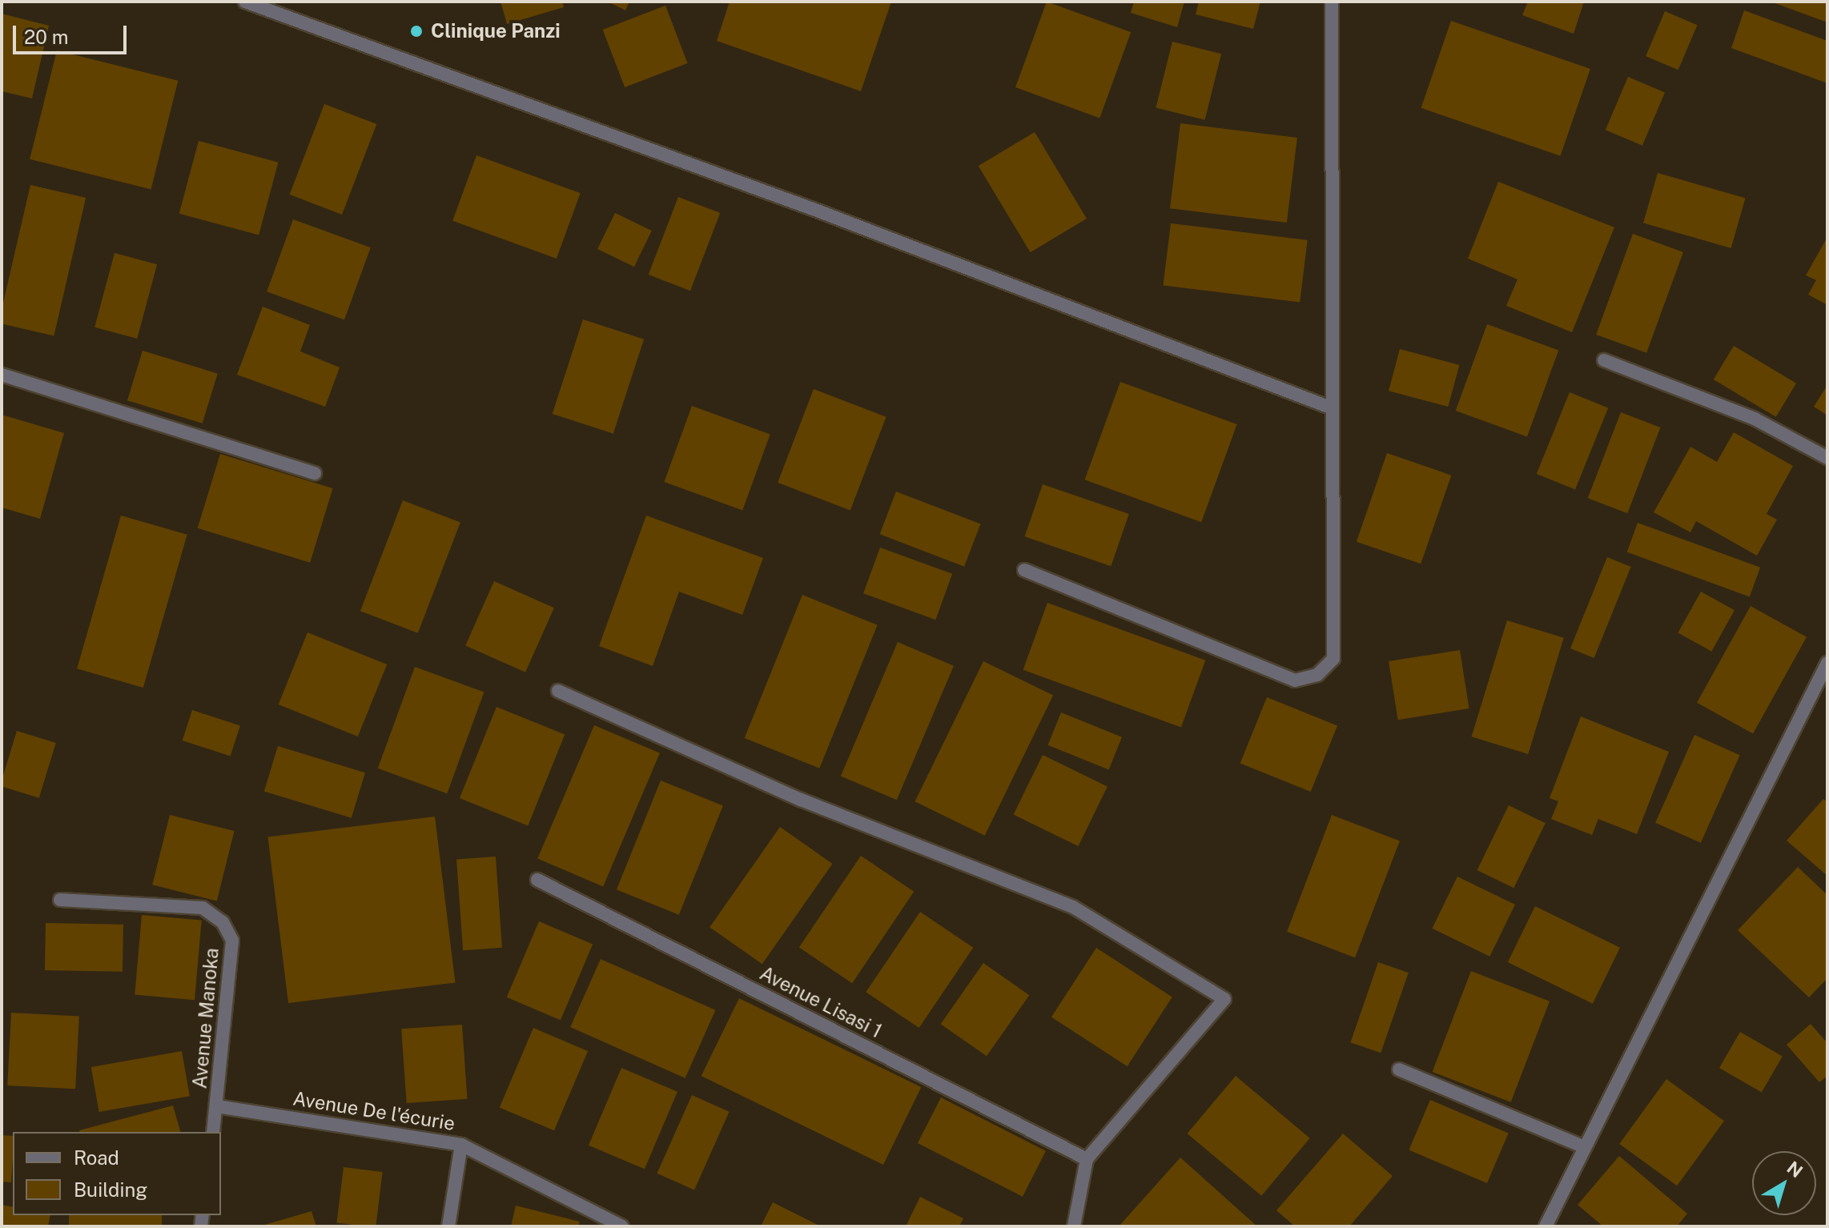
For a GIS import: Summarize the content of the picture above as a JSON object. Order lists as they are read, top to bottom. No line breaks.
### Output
{"streets":{"street":["Avenue Lisasi 1","Avenue Manoka","Avenue De l'écurie"]},"crossings":[["Avenue Manoka","Avenue De l'écurie"]],"places":["Clinique Panzi"],"legend":["Road","Building"],"scale_bar":"20 m","north":"top right"}
